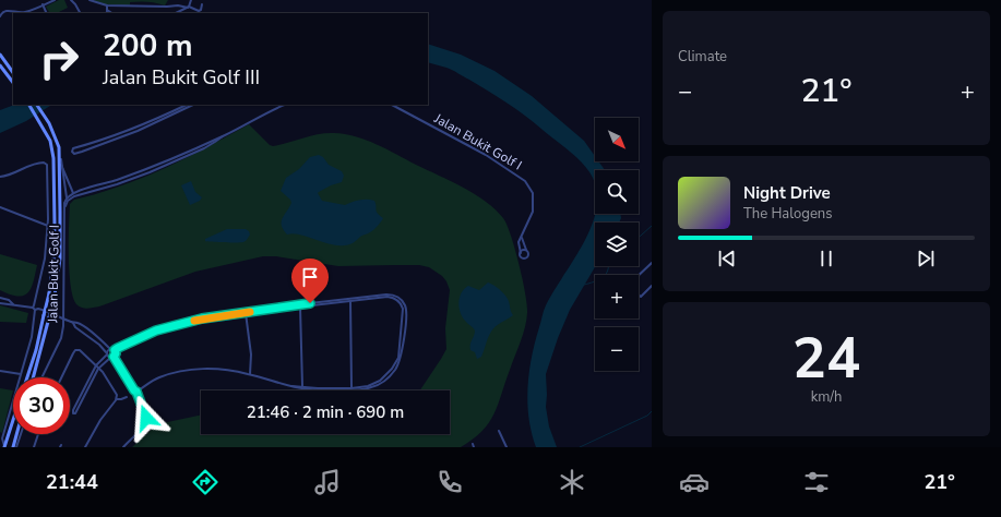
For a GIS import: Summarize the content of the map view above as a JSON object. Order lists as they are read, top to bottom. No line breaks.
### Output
{"streets":{"street":["Jalan Bukit Golf I"]},"north":"bottom right","page":{"tile":["Climate",["24","km/h"]],"turn":["200 m","Jalan Bukit Golf III"],"heat":["−","21°","+"],"map_buttons":["+","−"],"song":["Night Drive","The Halogens"],"limit":"30","trip":"21:46 · 2 min · 690 m","tabs":["21:44","21°"]}}
